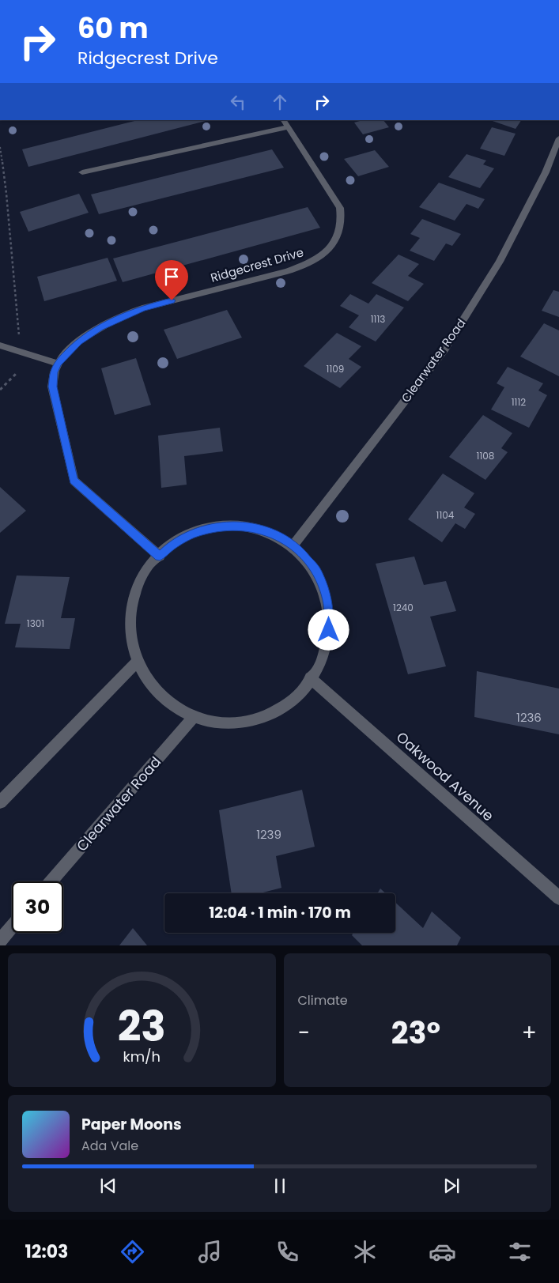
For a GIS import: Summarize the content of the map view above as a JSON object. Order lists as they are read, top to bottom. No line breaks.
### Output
{"streets":{"street":["Ridgecrest Drive","Clearwater Road","Oakwood Avenue"]},"house_numbers":["1113","1109","1112","1108","1104","1240","1301","1236","1239"],"page":{"turn":["60 m","Ridgecrest Drive"],"limit":"30","trip":"12:04 · 1 min · 170 m","tile":"Climate","heat":["−","23°","+"],"song":["Paper Moons","Ada Vale"],"tabs":"12:03","gauge":["23","km/h"]}}
